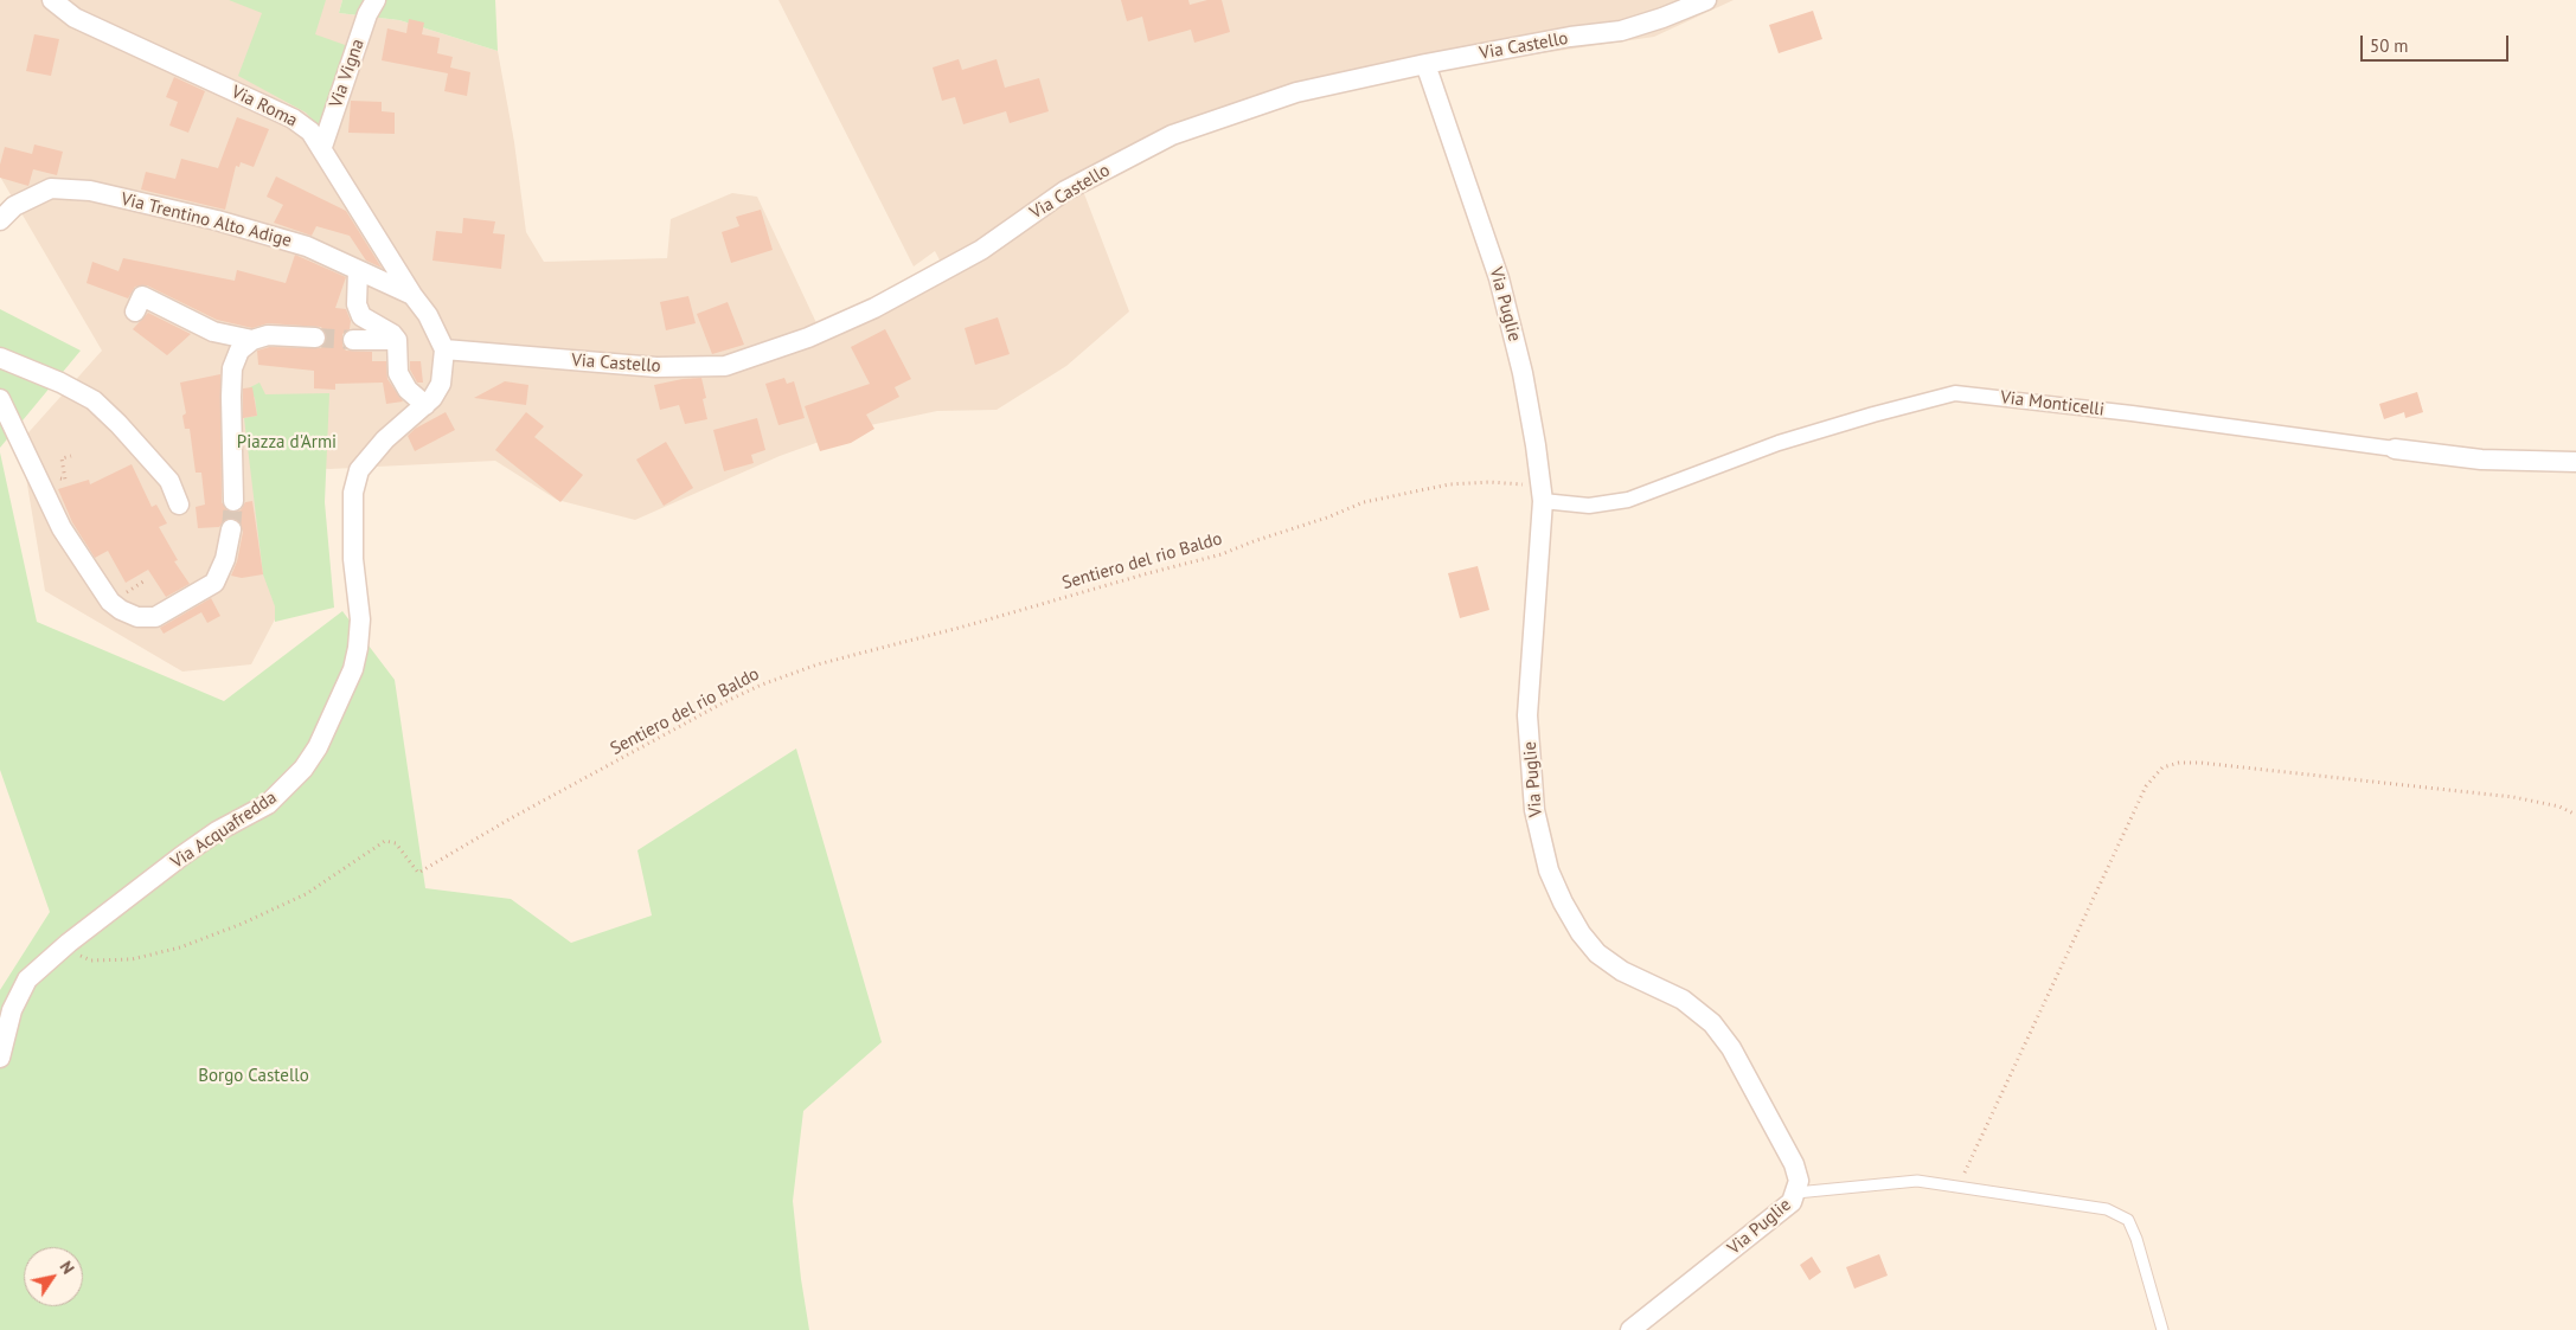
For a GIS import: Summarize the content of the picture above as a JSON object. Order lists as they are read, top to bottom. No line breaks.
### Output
{"streets":{"street":["Via Castello","Via Vigna","Via Roma","Via Trentino Alto Adige","Via Puglie","Via Monticelli","Via Acquafredda"],"path":["Sentiero del rio Baldo"]},"crossings":[["Via Castello","Via Roma"],["Via Castello","Via Puglie"],["Via Castello","Via Acquafredda"],["Via Vigna","Via Roma"],["Via Roma","Via Trentino Alto Adige"],["Via Roma","Via Acquafredda"],["Via Puglie","Via Monticelli"],["Via Puglie","Sentiero del rio Baldo"],["Via Monticelli","Sentiero del rio Baldo"],["Sentiero del rio Baldo","Via Acquafredda"]],"parks":["Piazza d'Armi","Borgo Castello"],"scale_bar":"50 m","north":"top right"}
